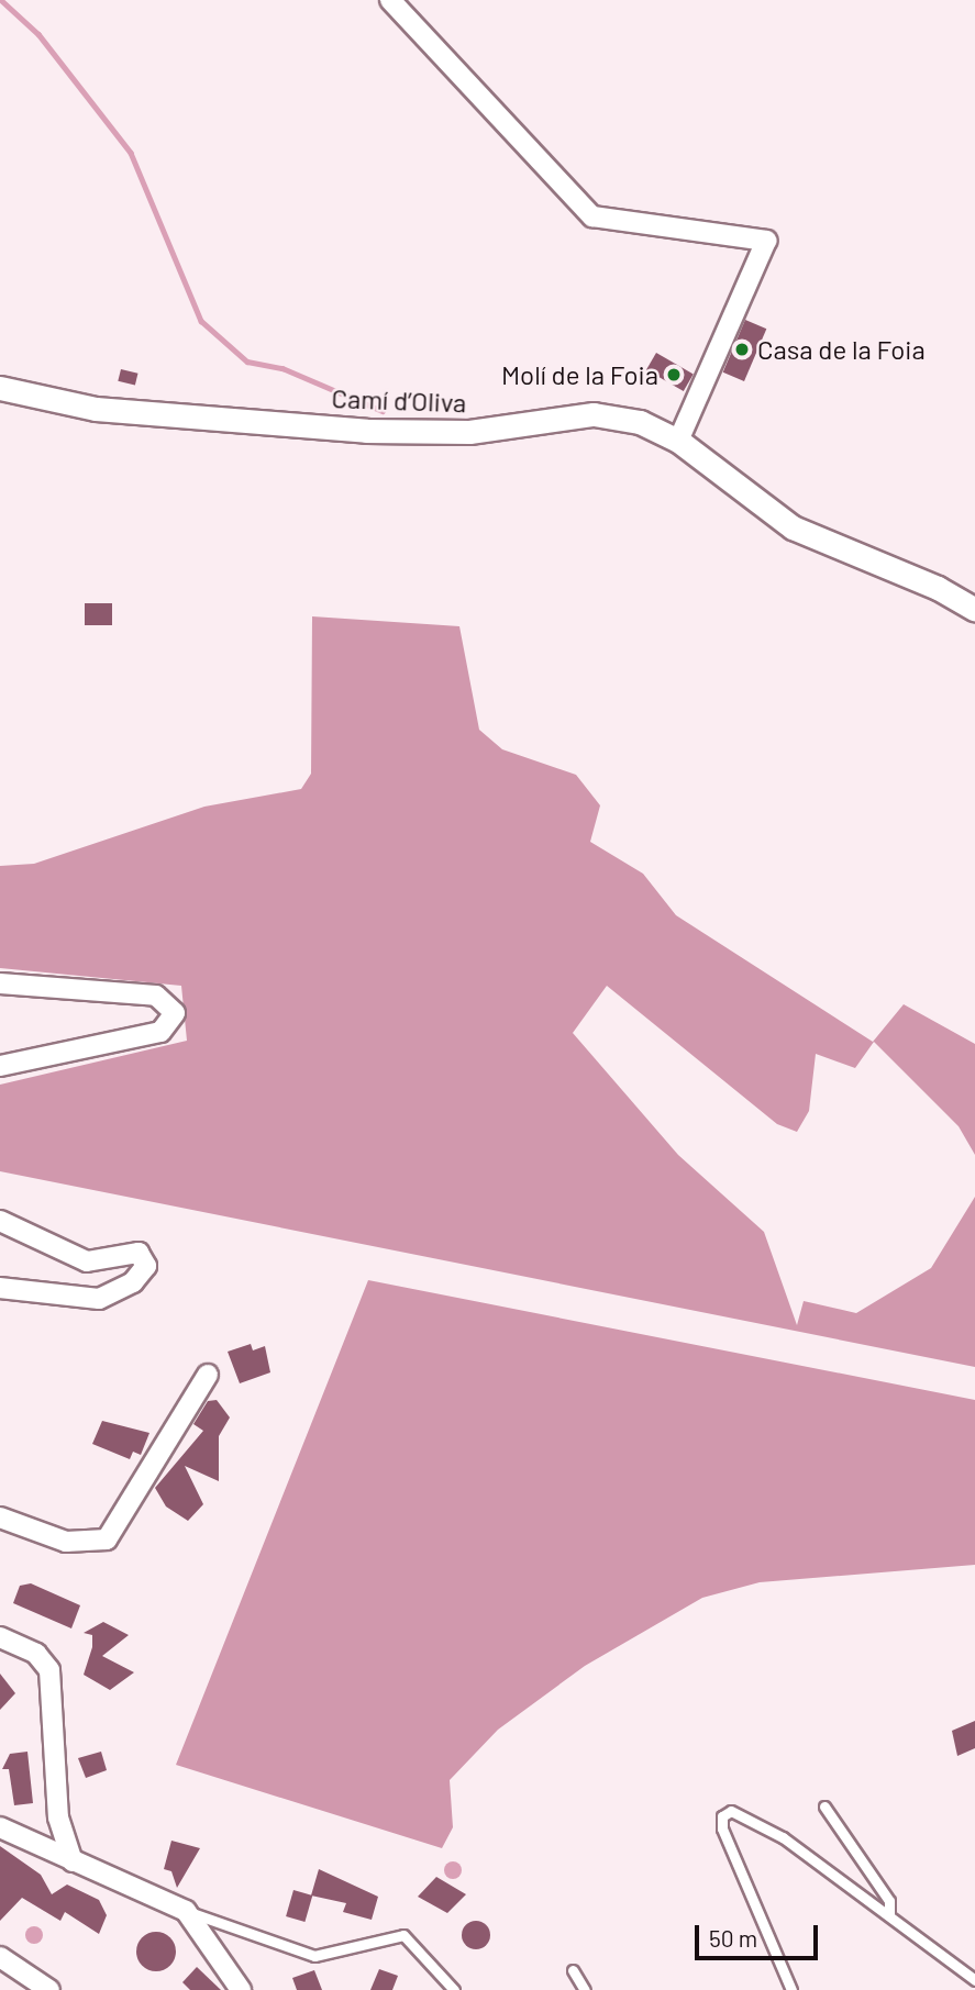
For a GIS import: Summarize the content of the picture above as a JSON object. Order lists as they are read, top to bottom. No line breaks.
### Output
{"streets":{"street":["Camí d’Oliva"]},"places":["Casa de la Foia","Molí de la Foia"],"scale_bar":"50 m"}
